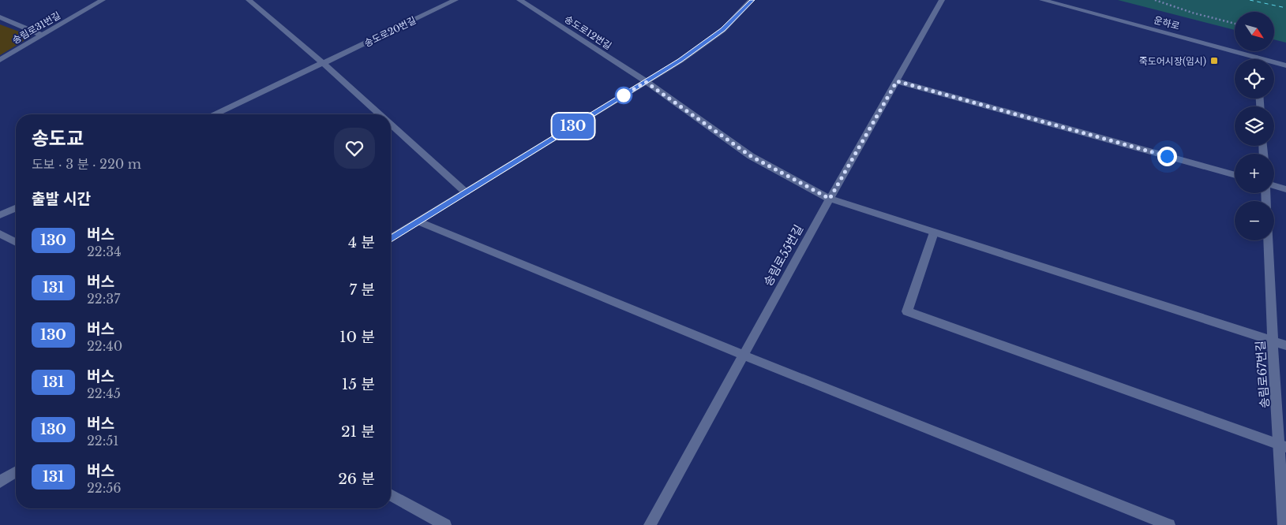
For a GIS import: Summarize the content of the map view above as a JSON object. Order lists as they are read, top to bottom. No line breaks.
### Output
{"streets":{"street":["운하로","송림로31번길","송도로20번길","송도로12번길","송림로55번길","송림로67번길"]},"crossings":[["송도로12번길","송림로55번길"],["송도로12번길","송림로67번길"]],"places":{"transit":["죽도어시장(임시)"]},"lines":["bus line 130"],"north":"bottom right","page":{"on_map":"130","map_buttons":["+","−"],"heading":[["송도교","도보 · 3 분 · 220 m"],"출발 시간"],"list":[{"mark":"130","name":"버스","note":"22:34","value":"4 분"},{"mark":"131","name":"버스","note":"22:37","value":"7 분"},{"mark":"130","name":"버스","note":"22:40","value":"10 분"},{"mark":"131","name":"버스","note":"22:45","value":"15 분"},{"mark":"130","name":"버스","note":"22:51","value":"21 분"},{"mark":"131","name":"버스","note":"22:56","value":"26 분"}]}}
